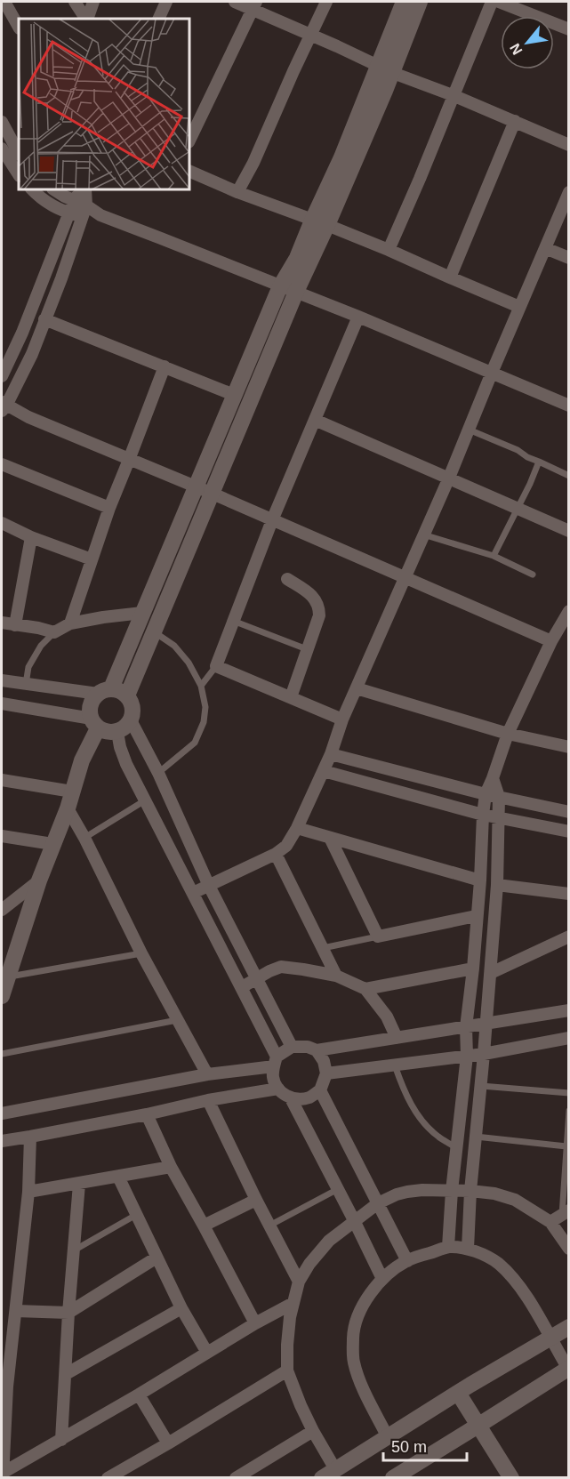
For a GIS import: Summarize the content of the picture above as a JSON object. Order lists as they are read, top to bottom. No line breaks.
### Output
{"scale_bar":"50 m","north":"bottom left"}
